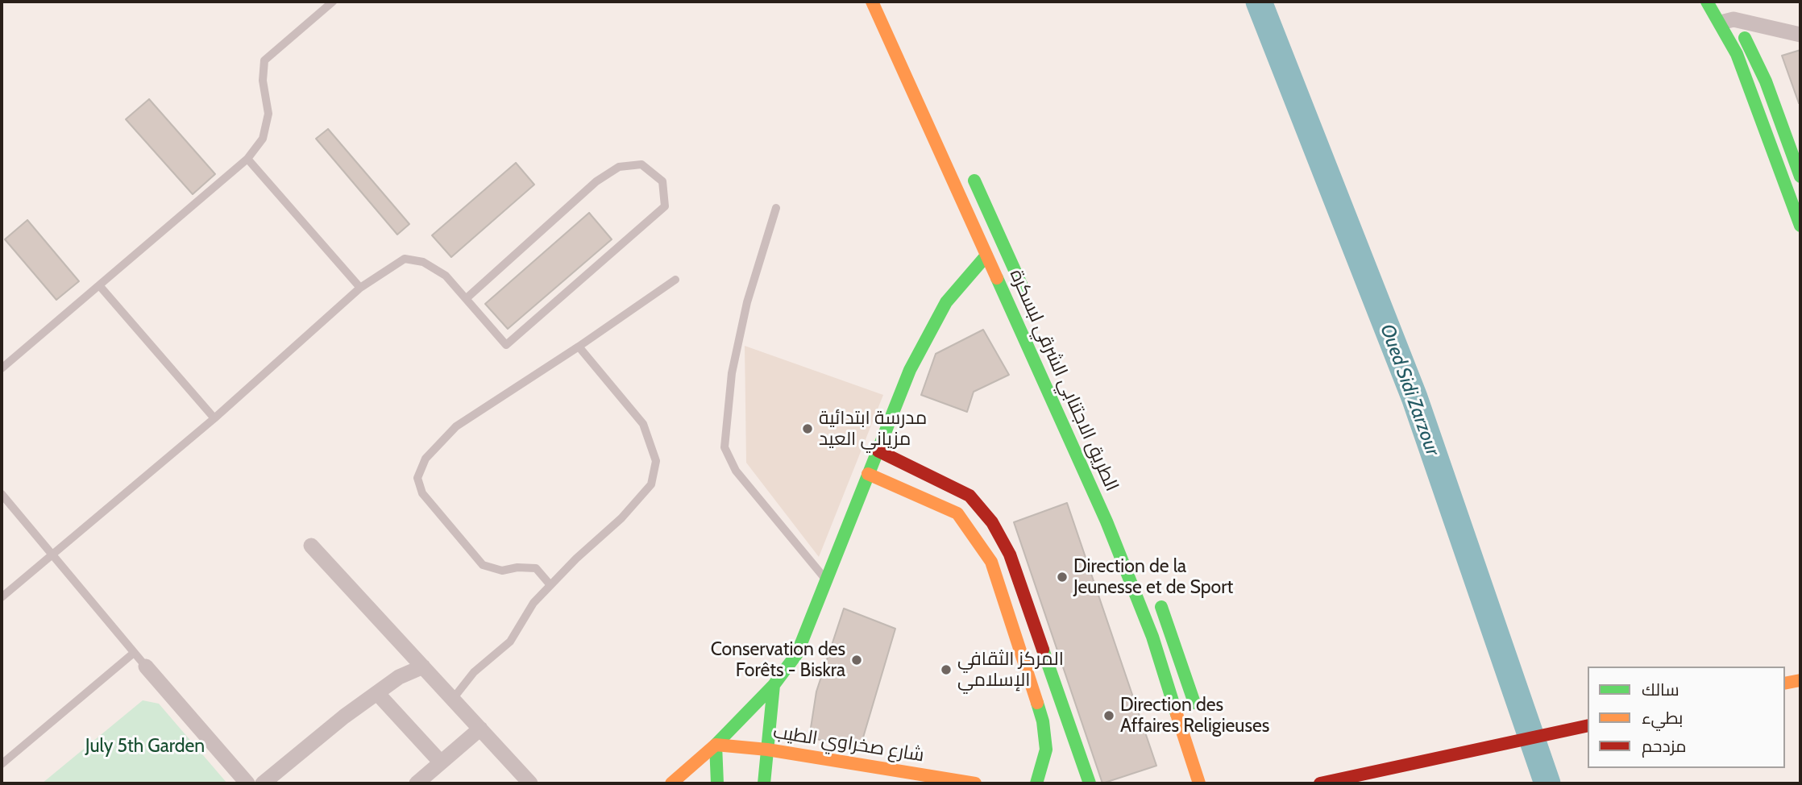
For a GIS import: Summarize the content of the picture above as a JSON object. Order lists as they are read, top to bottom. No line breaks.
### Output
{"streets":{"main road":["الطريق الاجتنابي الشرقي لبسكرة","شارع صخراوي الطيب"]},"water":["Oued Sidi Zarzour"],"parks":["July 5th Garden"],"places":["مدرسة ابتدائية مزياني العيد","Direction de la Jeunesse et de Sport","Conservation des Forêts - Biskra","المركز الثقافي الإسلامي","Direction des Affaires Religieuses"],"legend":["سالك","بطيء","مزدحم"]}
